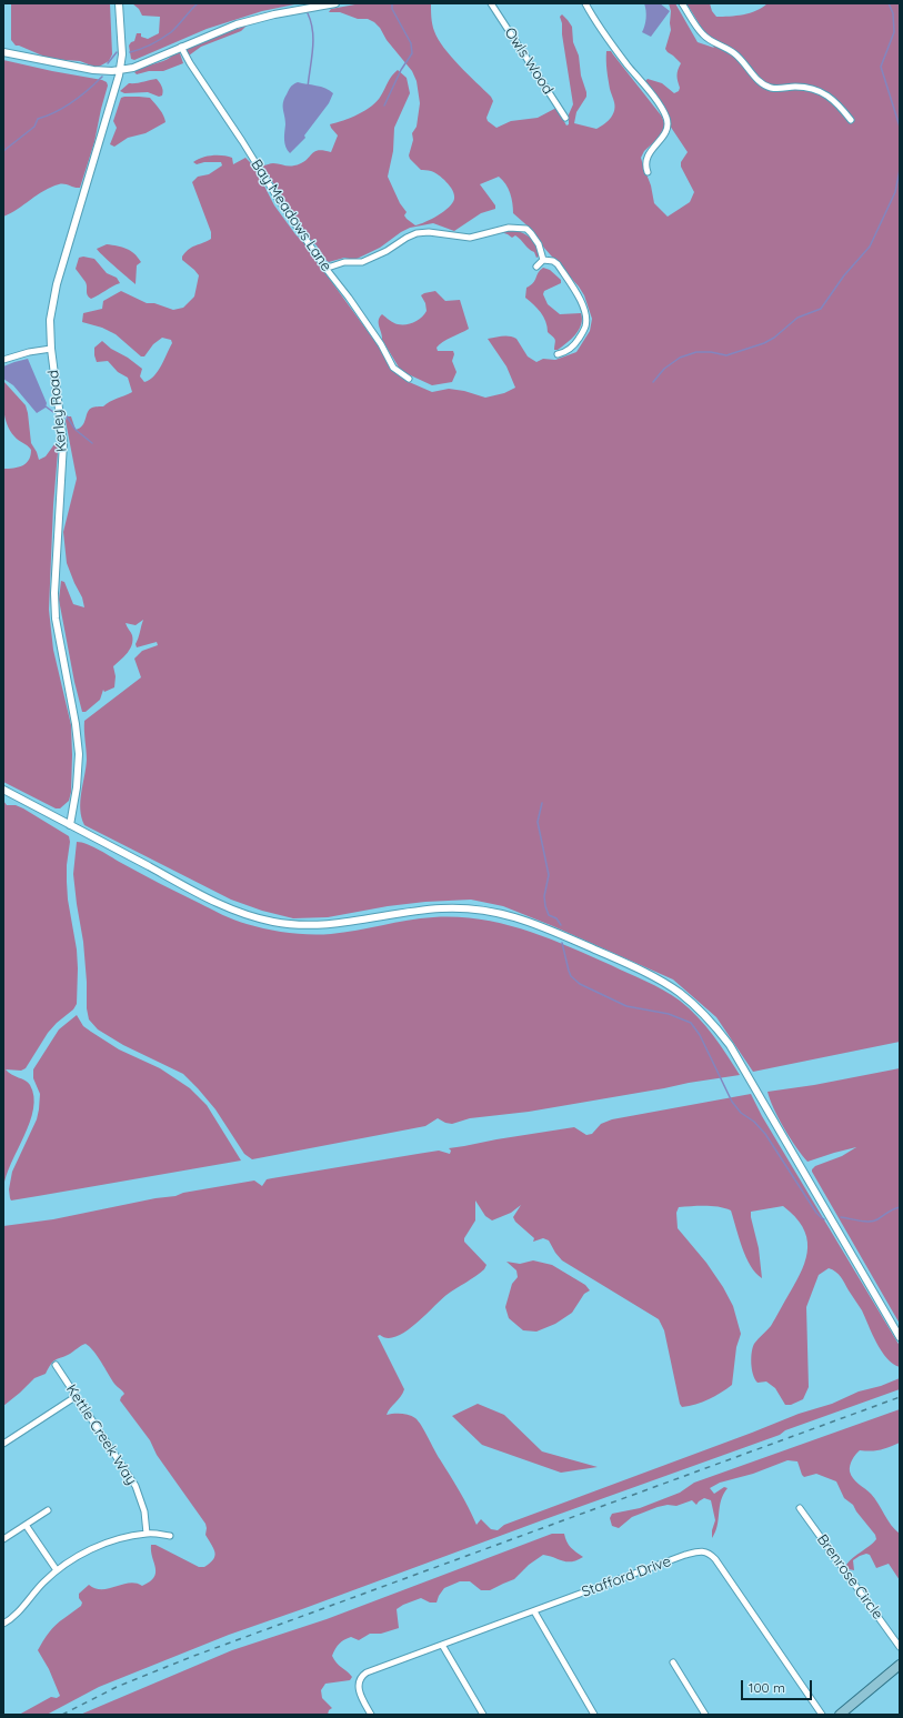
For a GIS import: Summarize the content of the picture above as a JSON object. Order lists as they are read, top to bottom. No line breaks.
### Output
{"streets":{"street":["Owls Wood","Bay Meadows Lane","Kerley Road","Kettle Creek Way","Stafford Drive","Brenrose Circle"]},"scale_bar":"100 m"}
